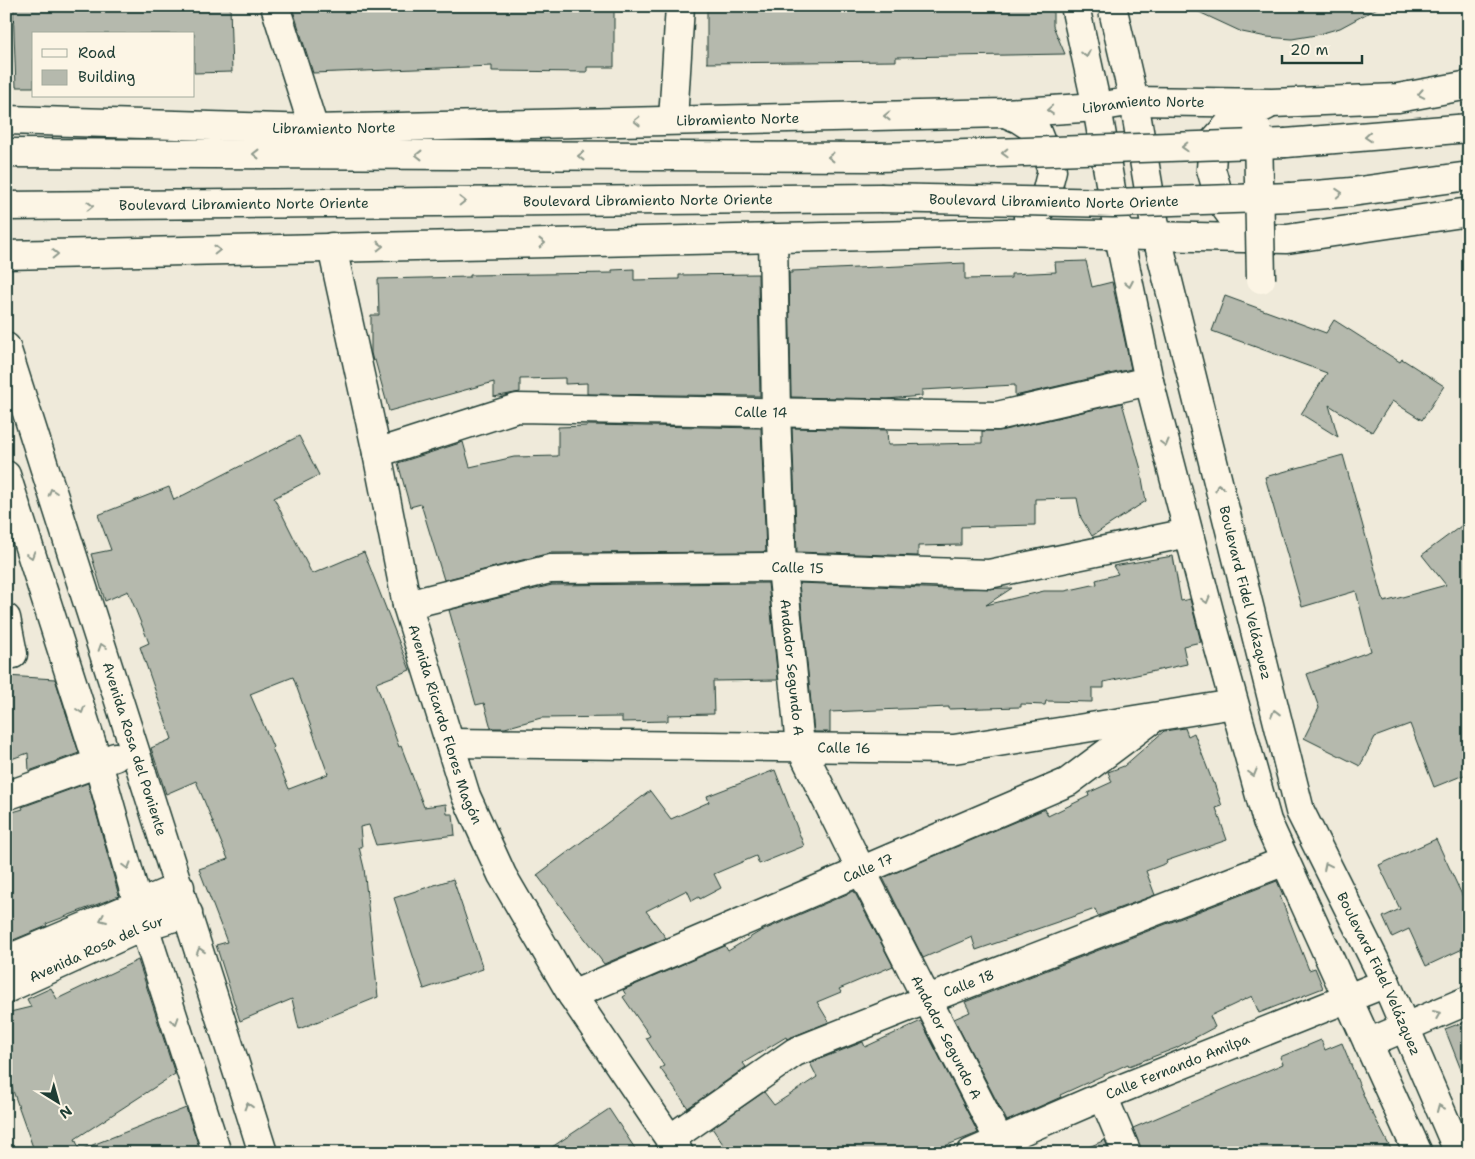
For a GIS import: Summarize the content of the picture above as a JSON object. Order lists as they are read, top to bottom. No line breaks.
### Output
{"streets":{"main road":["Libramiento Norte","Boulevard Libramiento Norte Oriente","Calle 14","Calle 15","Boulevard Fidel Velázquez","Andador Segundo A","Avenida Ricardo Flores Magón","Calle 16","Avenida Rosa del Poniente","Calle 17","Avenida Rosa del Sur","Calle 18","Calle Fernando Amilpa"]},"crossings":[["Libramiento Norte","Boulevard Fidel Velázquez"],["Calle 14","Andador Segundo A"],["Calle 14","Avenida Ricardo Flores Magón"],["Calle 15","Andador Segundo A"],["Calle 15","Avenida Ricardo Flores Magón"],["Boulevard Fidel Velázquez","Calle Fernando Amilpa"],["Andador Segundo A","Calle 16"],["Andador Segundo A","Calle 17"],["Andador Segundo A","Calle 18"],["Andador Segundo A","Calle Fernando Amilpa"],["Avenida Ricardo Flores Magón","Calle 16"],["Avenida Ricardo Flores Magón","Calle 17"],["Avenida Ricardo Flores Magón","Calle 18"],["Calle 16","Calle 17"],["Avenida Rosa del Poniente","Avenida Rosa del Sur"]],"legend":["Road","Building"],"scale_bar":"20 m","north":"bottom right"}
